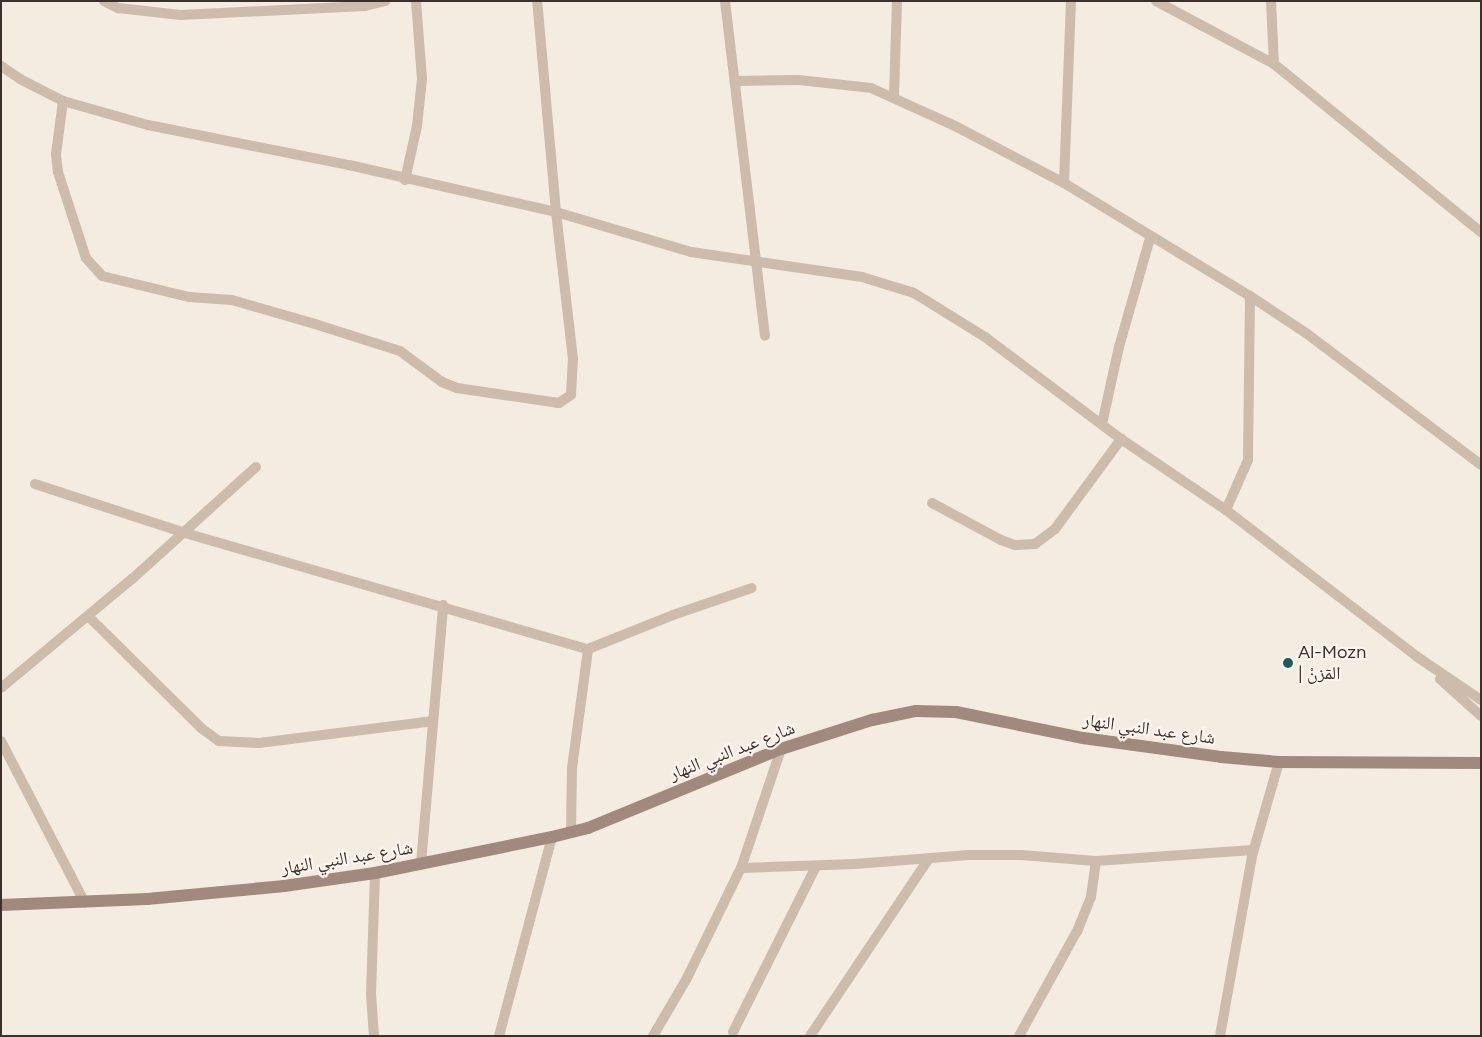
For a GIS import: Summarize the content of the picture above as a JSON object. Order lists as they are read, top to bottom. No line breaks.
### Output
{"streets":{"street":["شارع عبد النبي النهار"]},"places":["Al-Mozn | المٓزنْ"]}
